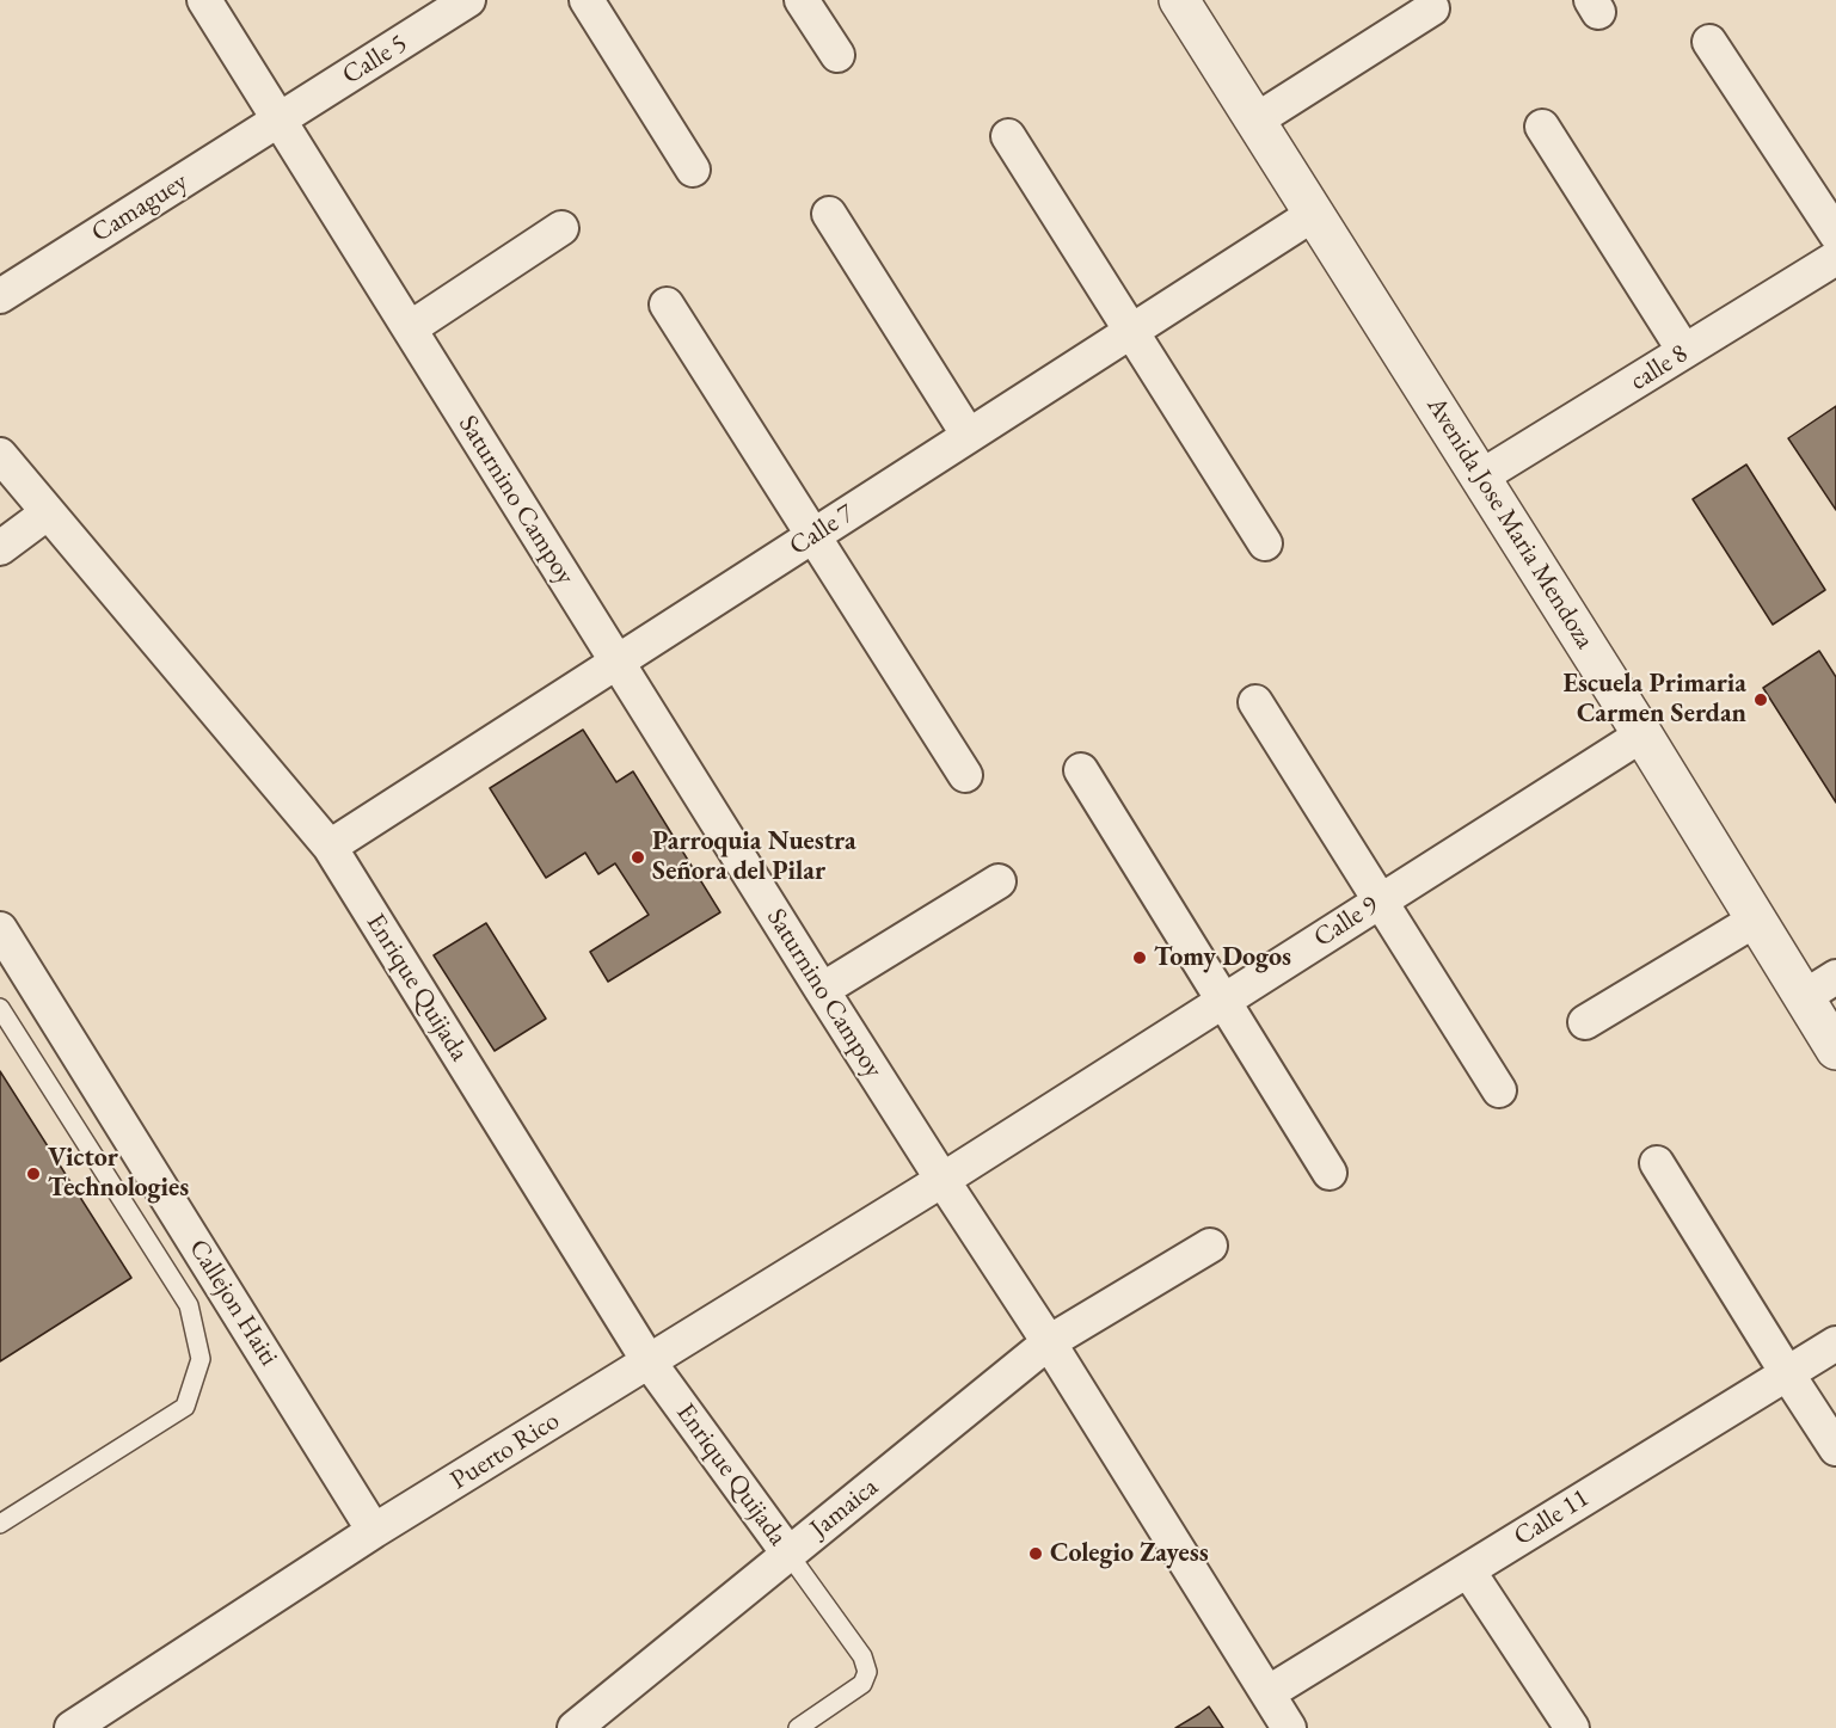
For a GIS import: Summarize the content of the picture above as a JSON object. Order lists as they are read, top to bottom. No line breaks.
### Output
{"streets":{"street":["Calle 5","Camaguey","calle 8","Saturnino Campoy","Avenida Jose Maria Mendoza","Calle 7","Calle 9","Enrique Quijada","Callejon Haiti","Puerto Rico","Jamaica","Calle 11"]},"crossings":[["Calle 5","Camaguey"],["Calle 5","Saturnino Campoy"],["Camaguey","Saturnino Campoy"],["calle 8","Avenida Jose Maria Mendoza"],["Saturnino Campoy","Calle 7"],["Saturnino Campoy","Calle 9"],["Saturnino Campoy","Puerto Rico"],["Saturnino Campoy","Jamaica"],["Saturnino Campoy","Calle 11"],["Avenida Jose Maria Mendoza","Calle 7"],["Avenida Jose Maria Mendoza","Calle 9"],["Calle 7","Enrique Quijada"],["Calle 9","Puerto Rico"],["Enrique Quijada","Puerto Rico"],["Enrique Quijada","Jamaica"],["Callejon Haiti","Puerto Rico"]],"places":["Escuela Primaria Carmen Serdan","Parroquia Nuestra Señora del Pilar","Tomy Dogos","Victor Technologies","Colegio Zayess"]}
